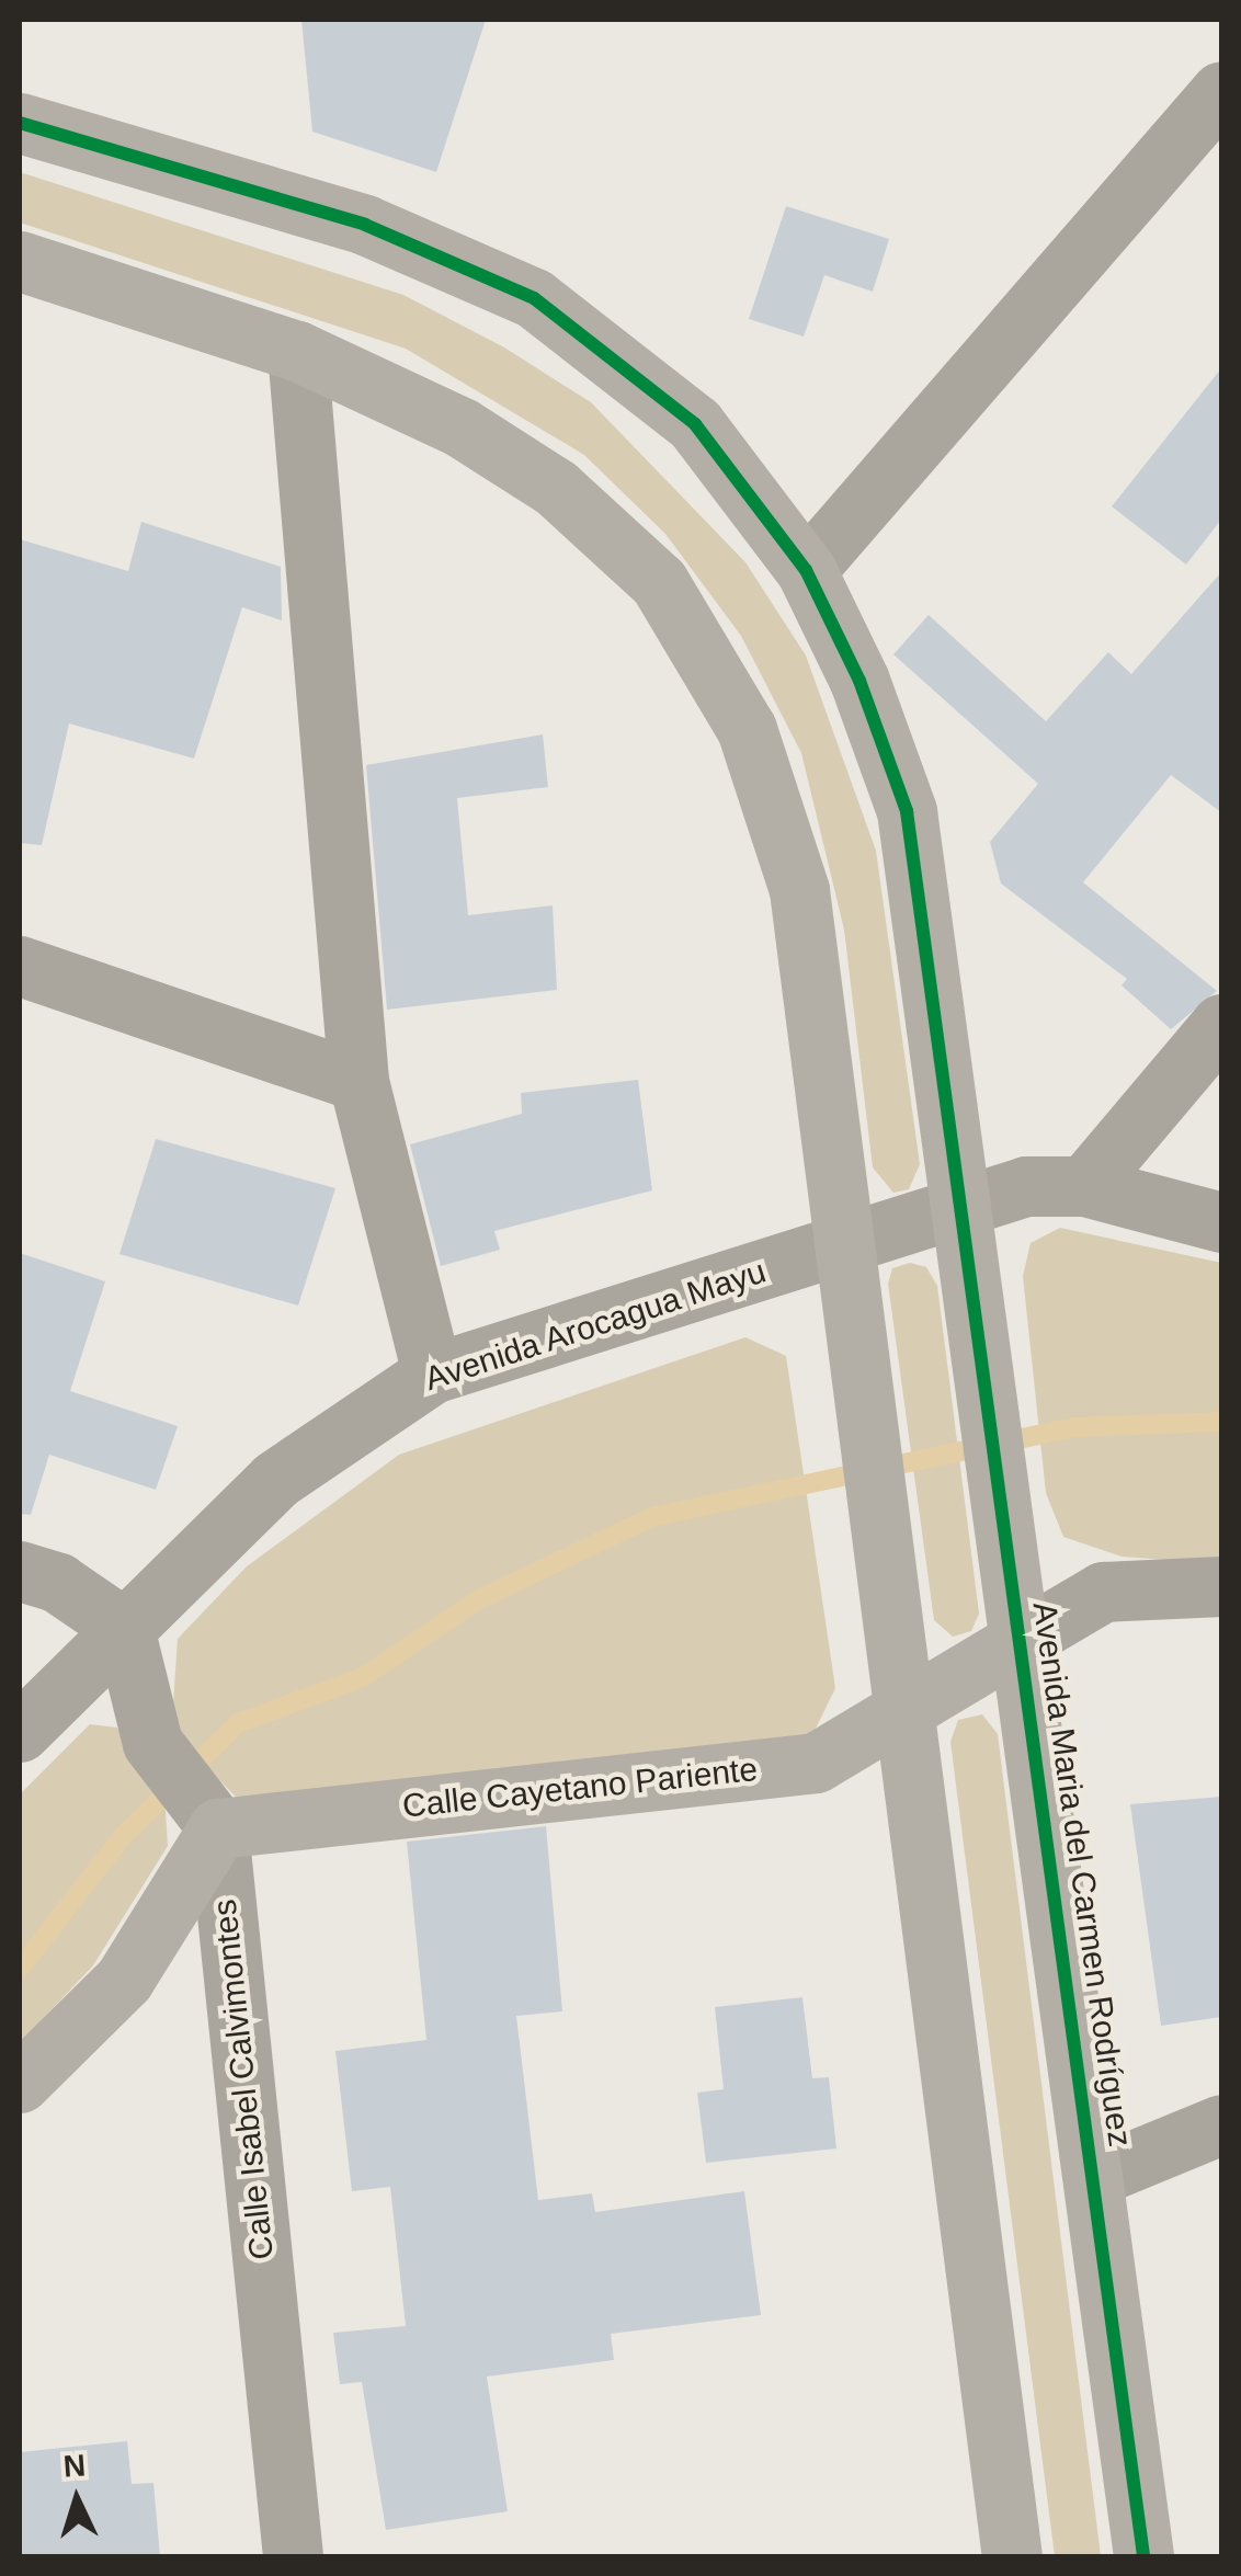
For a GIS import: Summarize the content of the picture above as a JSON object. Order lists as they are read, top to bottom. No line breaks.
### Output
{"streets":{"street":["Avenida Arocagua Mayu","Calle Cayetano Pariente","Avenida Maria del Carmen Rodríguez","Calle Isabel Calvimontes"]},"crossings":[["Avenida Arocagua Mayu","Avenida Maria del Carmen Rodríguez"],["Calle Cayetano Pariente","Avenida Maria del Carmen Rodríguez"],["Calle Cayetano Pariente","Calle Isabel Calvimontes"]],"north":"top"}
